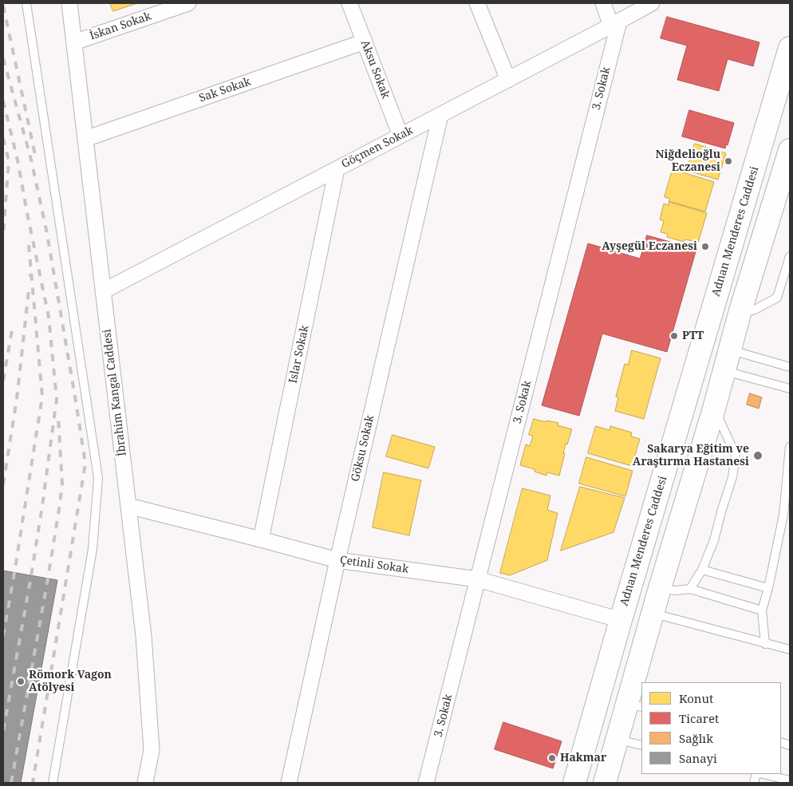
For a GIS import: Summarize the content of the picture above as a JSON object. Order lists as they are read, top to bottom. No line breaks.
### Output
{"streets":{"main road":["Adnan Menderes Caddesi"],"street":["İskan Sokak","Aksu Sokak","3. Sokak","Sak Sokak","Göçmen Sokak","Islar Sokak","İbrahim Kangal Caddesi","Göksu Sokak","Çetinli Sokak"]},"crossings":[["İskan Sokak","İbrahim Kangal Caddesi"],["Aksu Sokak","Sak Sokak"],["Aksu Sokak","Göçmen Sokak"],["3. Sokak","Göçmen Sokak"],["3. Sokak","Çetinli Sokak"],["Sak Sokak","İbrahim Kangal Caddesi"],["Göçmen Sokak","Islar Sokak"],["Göçmen Sokak","İbrahim Kangal Caddesi"],["Göçmen Sokak","Göksu Sokak"],["Adnan Menderes Caddesi","Çetinli Sokak"],["Islar Sokak","Çetinli Sokak"],["İbrahim Kangal Caddesi","Çetinli Sokak"],["Göksu Sokak","Çetinli Sokak"]],"places":["Niğdelioğlu Eczanesi","Ayşegül Eczanesi","PTT","Sakarya Eğitim ve Araştırma Hastanesi","Römork Vagon Atölyesi","Hakmar"],"legend":["Konut","Ticaret","Sağlık","Sanayi"]}
